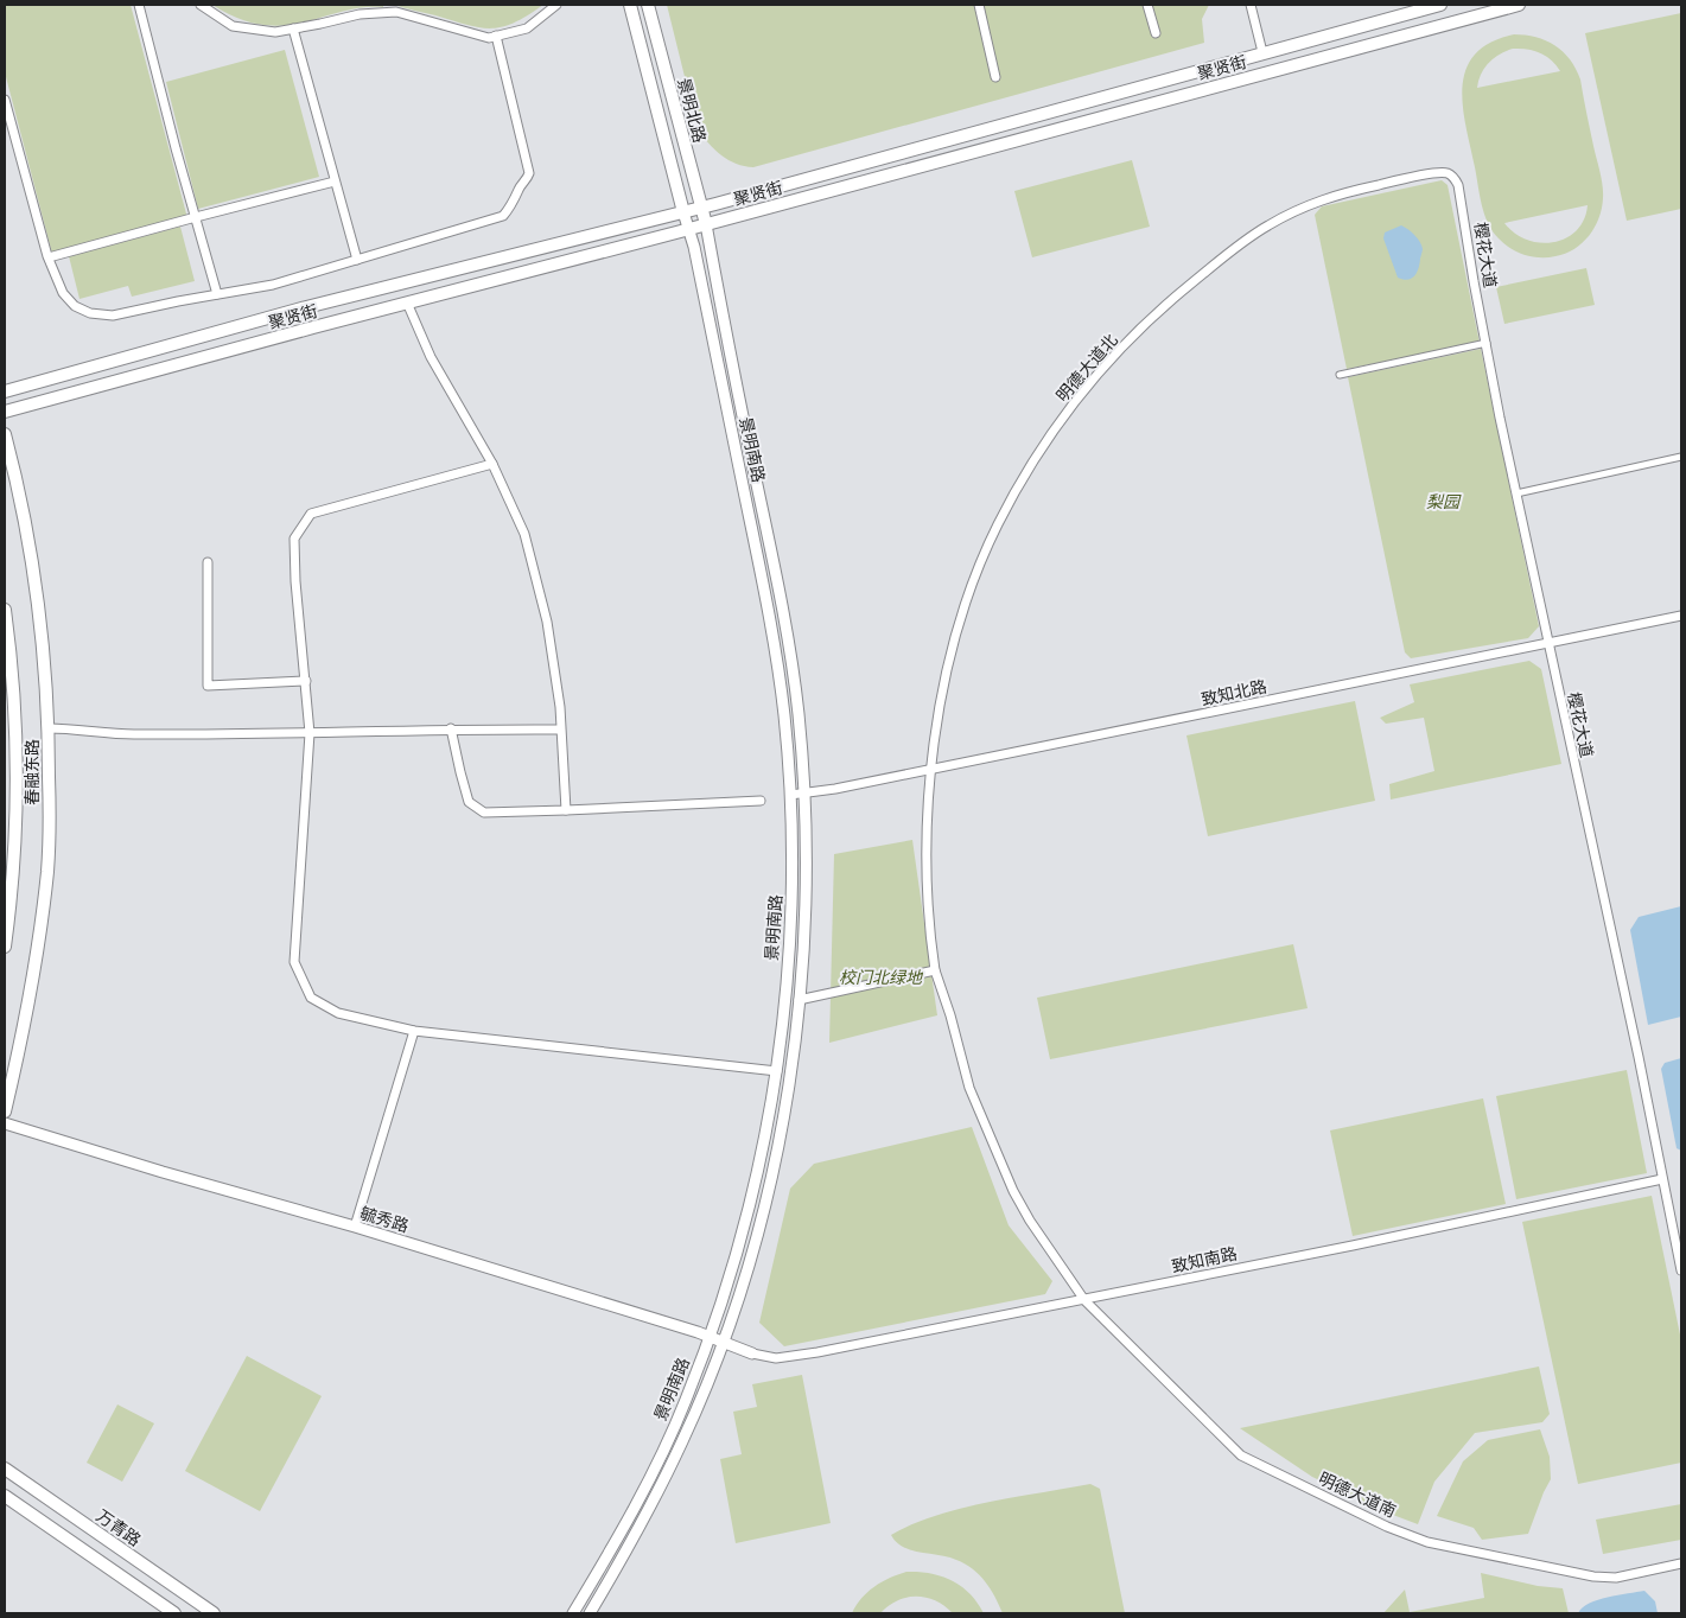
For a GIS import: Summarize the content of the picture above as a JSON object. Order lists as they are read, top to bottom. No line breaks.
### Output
{"streets":{"main road":["聚贤街","景明北路","春融东路","万青路"],"street":["樱花大道","明德大道北","景明南路","致知北路","毓秀路","致知南路","明德大道南"]},"crossings":[["聚贤街","景明北路"],["聚贤街","景明南路"],["景明北路","景明南路"],["樱花大道","明德大道北"],["樱花大道","致知北路"],["樱花大道","致知南路"],["明德大道北","致知北路"],["明德大道北","明德大道南"],["景明南路","致知北路"],["景明南路","毓秀路"],["致知北路","明德大道南"],["毓秀路","致知南路"],["致知南路","明德大道南"]],"parks":["梨园","校门北绿地"]}
